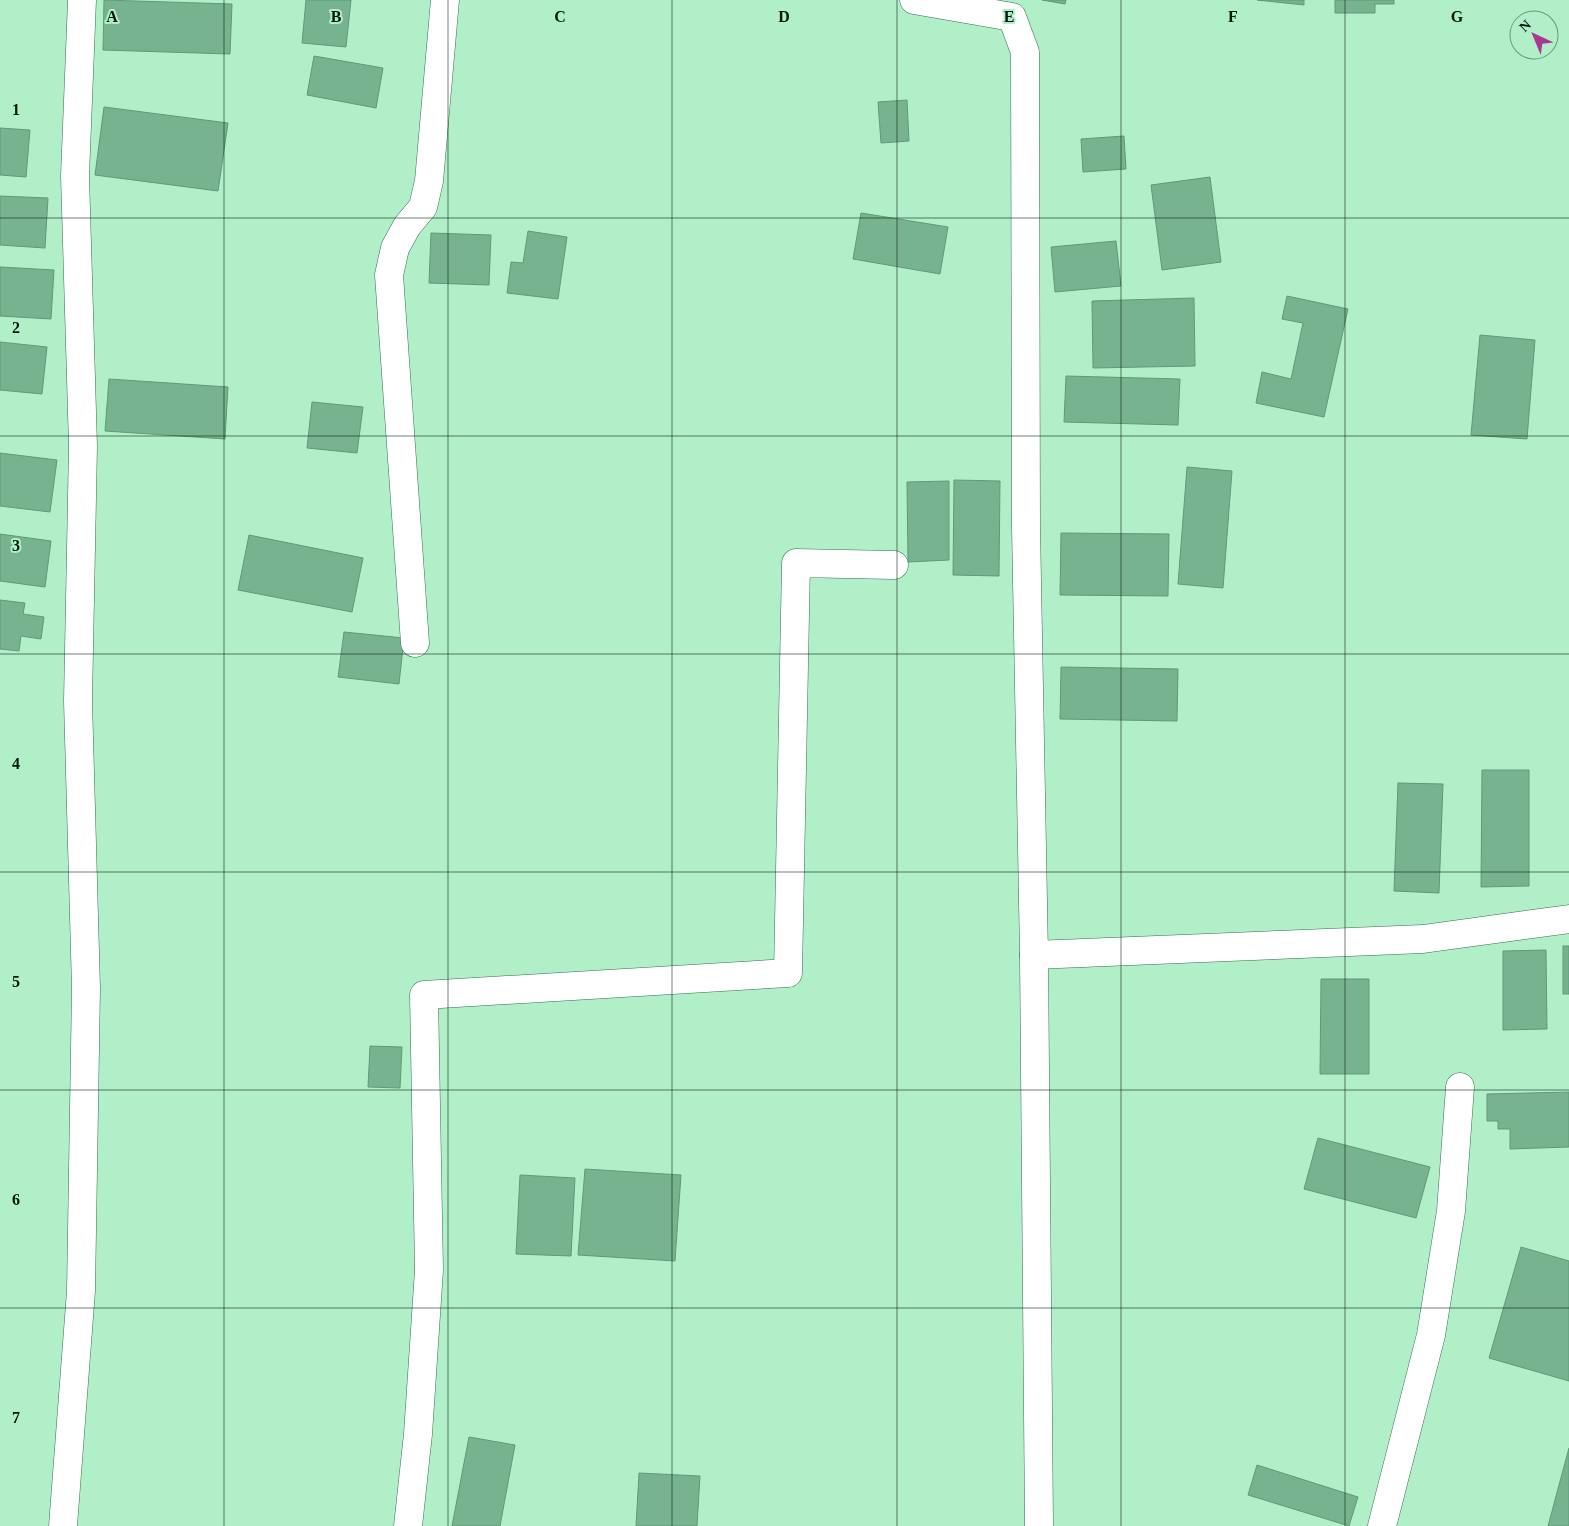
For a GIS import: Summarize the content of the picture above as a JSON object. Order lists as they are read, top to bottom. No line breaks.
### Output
{"north":"top left","grid":{"columns":["A","B","C","D","E","F","G"],"rows":["1","2","3","4","5","6","7"]}}
